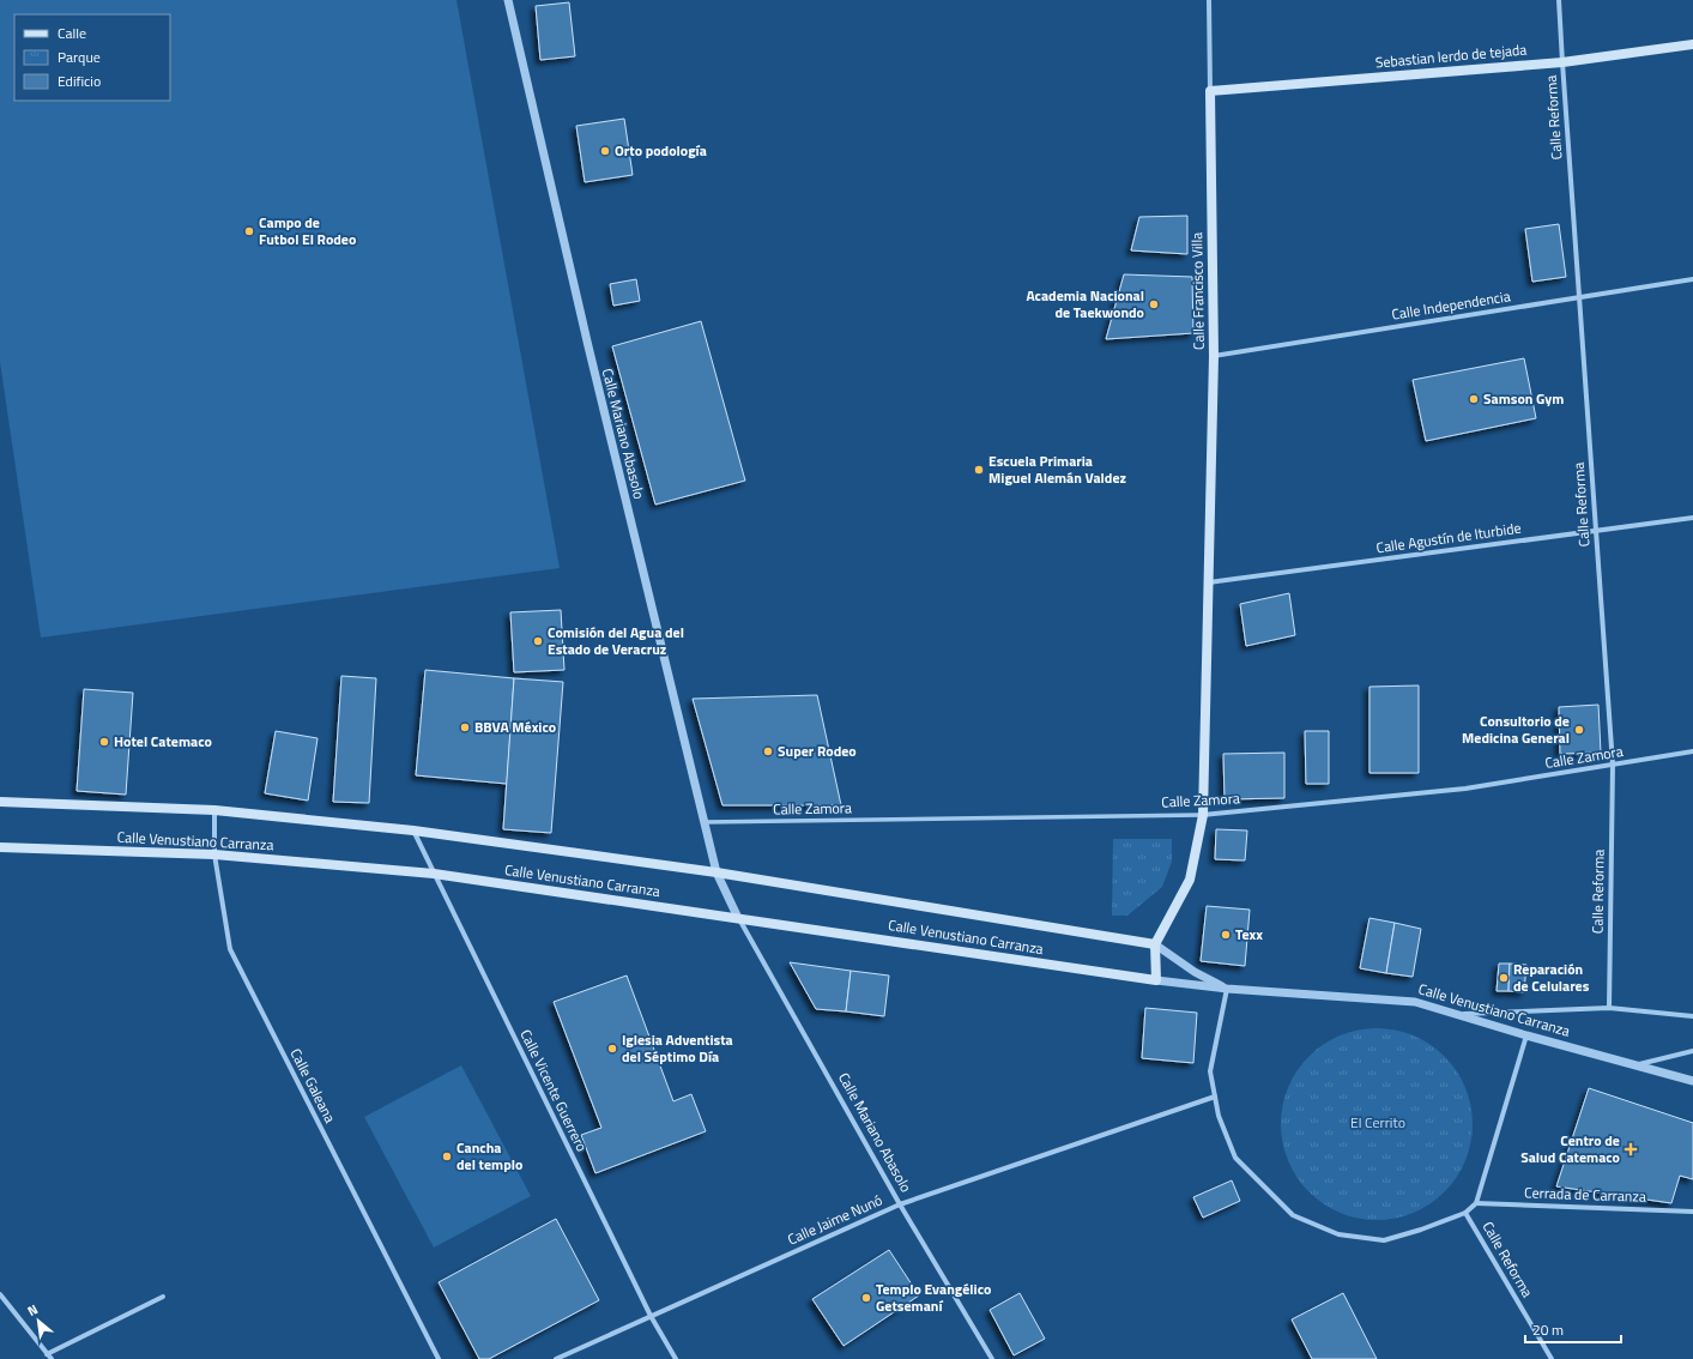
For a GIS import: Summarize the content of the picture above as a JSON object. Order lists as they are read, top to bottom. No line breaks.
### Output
{"streets":{"main road":["Sebastian lerdo de tejada","Calle Francisco Villa","Calle Venustiano Carranza"],"street":["Calle Reforma","Calle Independencia","Calle Mariano Abasolo","Calle Agustín de Iturbide","Calle Zamora","Calle Galeana","Calle Vicente Guerrero","Cerrada de Carranza","Calle Jaime Nunó"]},"crossings":[["Sebastian lerdo de tejada","Calle Reforma"],["Sebastian lerdo de tejada","Calle Francisco Villa"],["Calle Reforma","Calle Independencia"],["Calle Reforma","Calle Agustín de Iturbide"],["Calle Reforma","Calle Zamora"],["Calle Reforma","Cerrada de Carranza"],["Calle Francisco Villa","Calle Independencia"],["Calle Francisco Villa","Calle Agustín de Iturbide"],["Calle Francisco Villa","Calle Zamora"],["Calle Francisco Villa","Calle Venustiano Carranza"],["Calle Mariano Abasolo","Calle Zamora"],["Calle Mariano Abasolo","Calle Venustiano Carranza"],["Calle Mariano Abasolo","Calle Jaime Nunó"],["Calle Venustiano Carranza","Calle Galeana"],["Calle Venustiano Carranza","Calle Vicente Guerrero"],["Calle Vicente Guerrero","Calle Jaime Nunó"]],"parks":["El Cerrito"],"places":{"other":["Orto podología","Campo de Futbol El Rodeo","Academia Nacional de Taekwondo","Samson Gym","Escuela Primaria Miguel Alemán Valdez","Comisión del Agua del Estado de Veracruz","BBVA México","Consultorio de Medicina General","Hotel Catemaco","Super Rodeo","Texx","Reparación de Celulares","Iglesia Adventista del Séptimo Día","Cancha del templo","Templo Evangélico Getsemaní"],"health":["Centro de Salud Catemaco"]},"legend":["Calle","Parque","Edificio"],"scale_bar":"20 m","north":"top left"}
